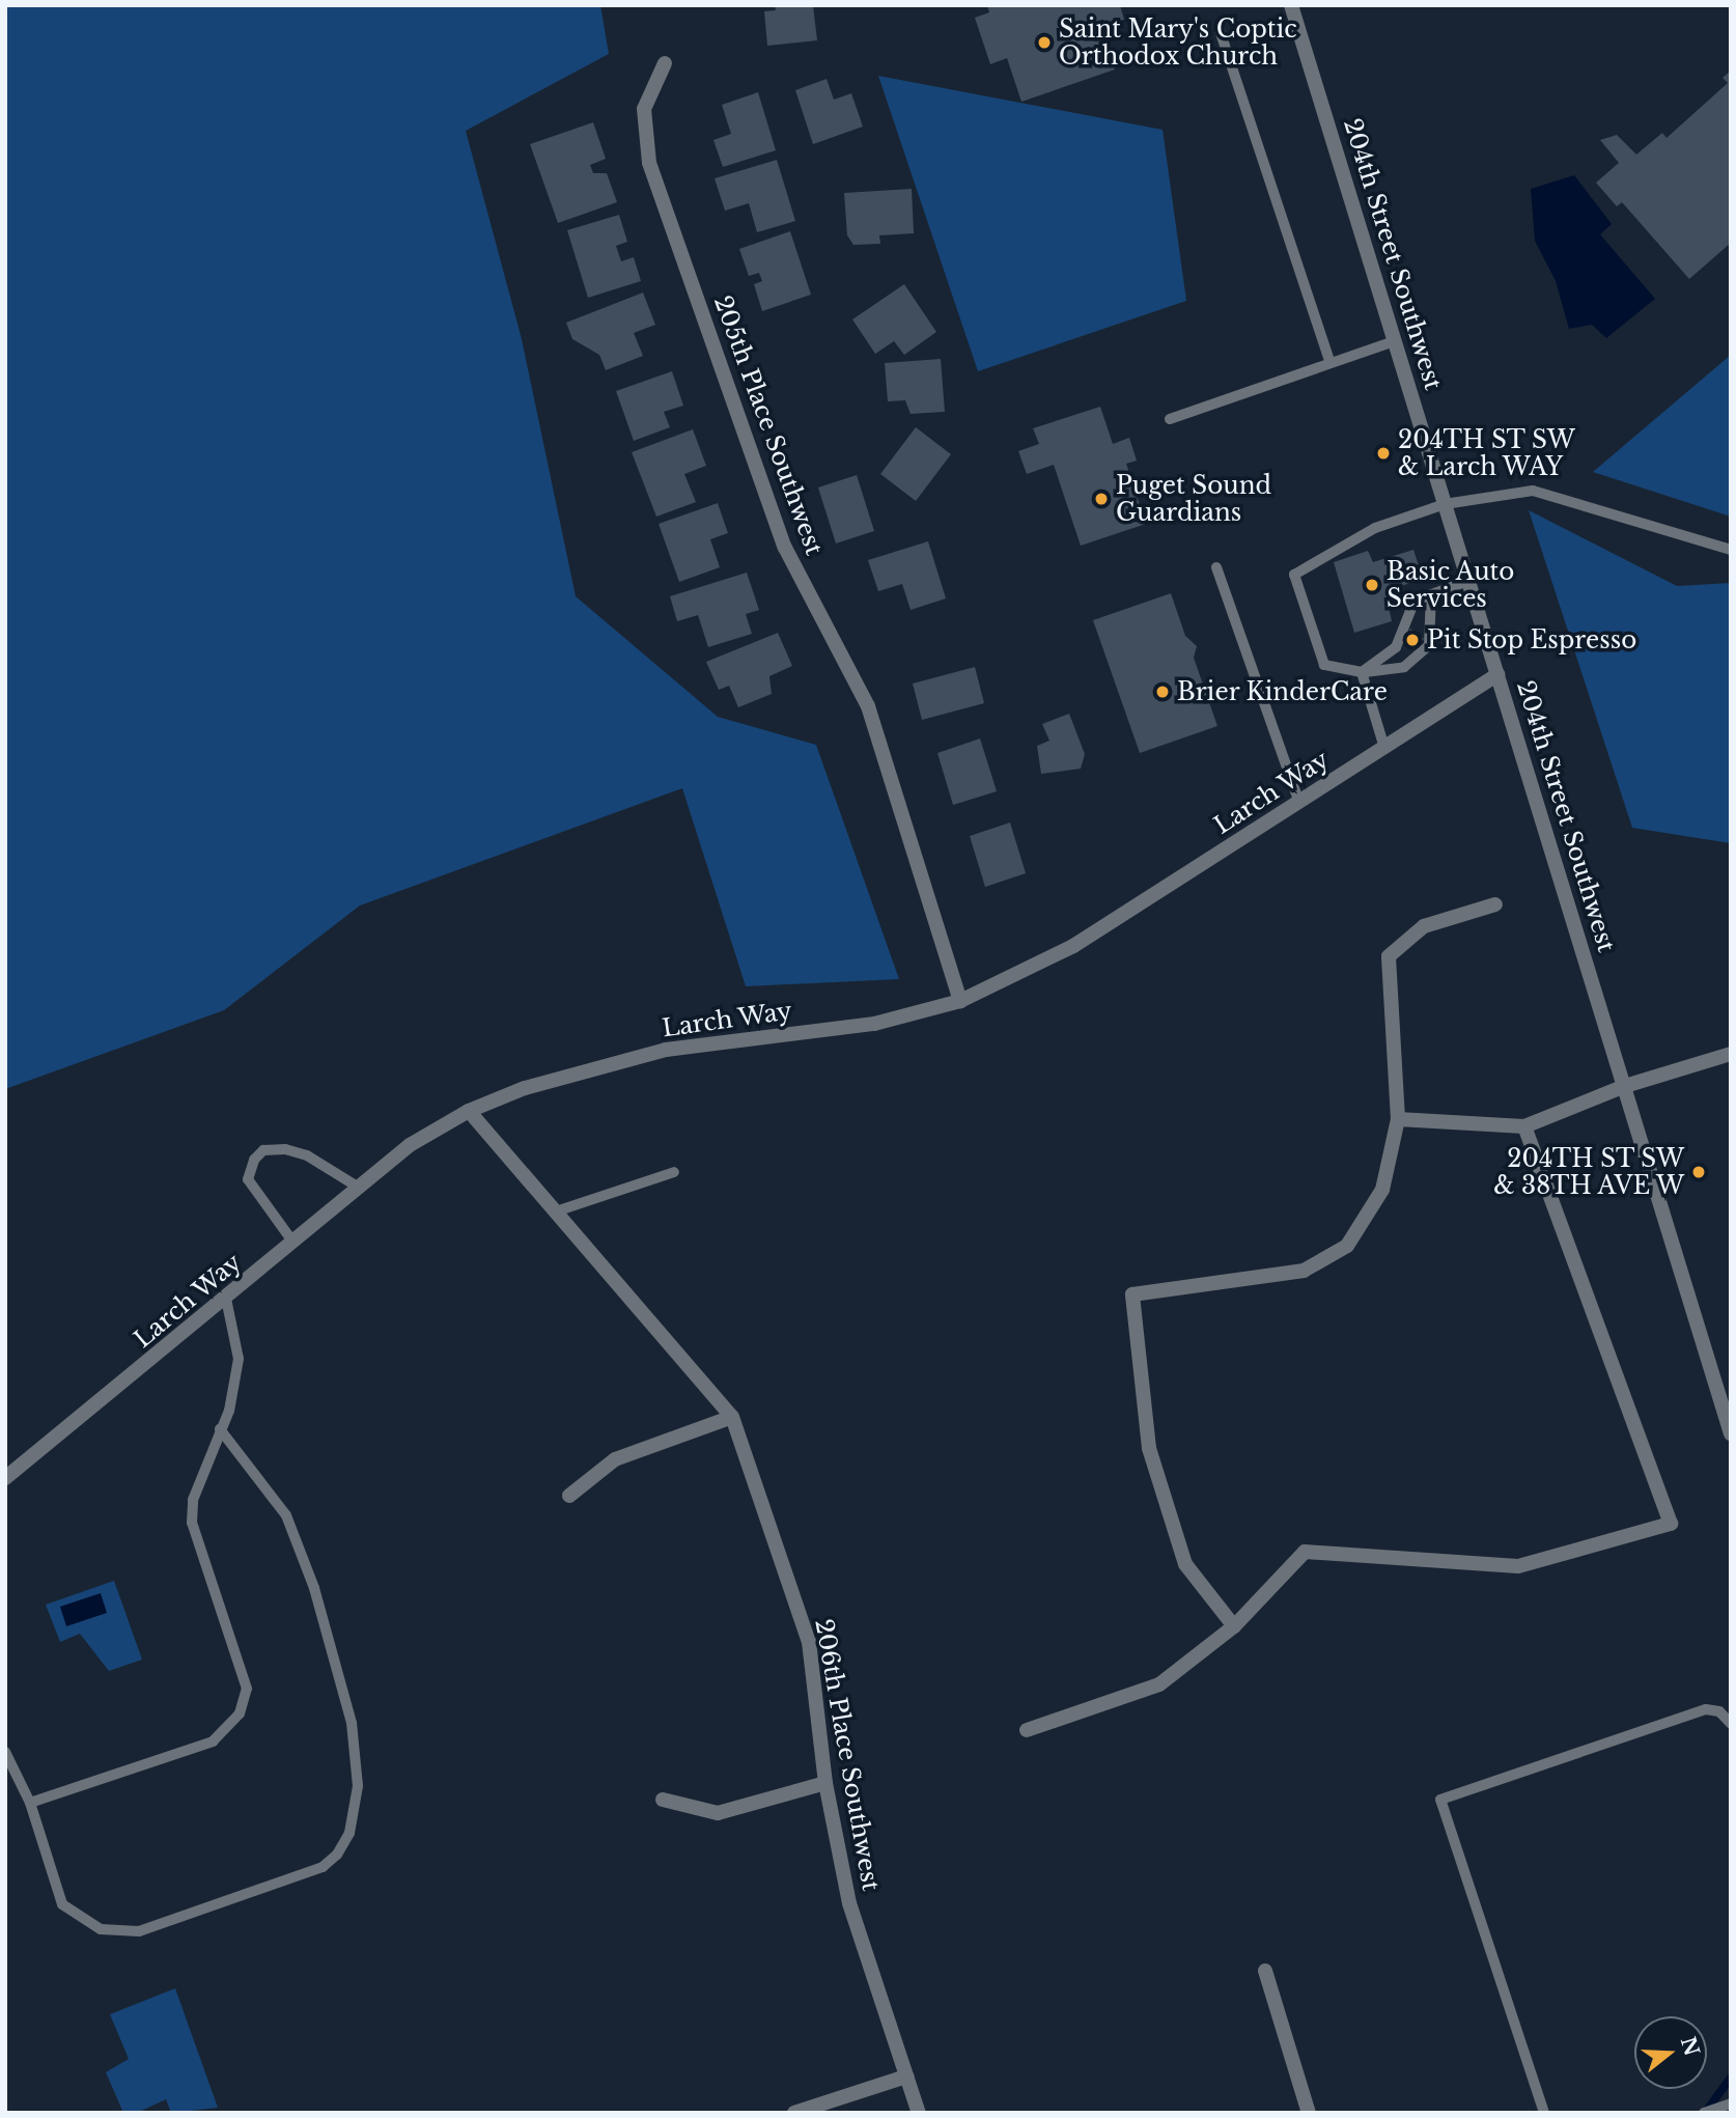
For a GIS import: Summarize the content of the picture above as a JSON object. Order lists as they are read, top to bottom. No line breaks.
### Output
{"streets":{"street":["204th Street Southwest","205th Place Southwest","Larch Way","206th Place Southwest"]},"crossings":[["204th Street Southwest","Larch Way"],["205th Place Southwest","Larch Way"],["Larch Way","206th Place Southwest"]],"places":["Saint Mary's Coptic Orthodox Church","204TH ST SW & Larch WAY","Puget Sound Guardians","Basic Auto Services","Pit Stop Espresso","Brier KinderCare","204TH ST SW & 38TH AVE W"],"north":"right"}
